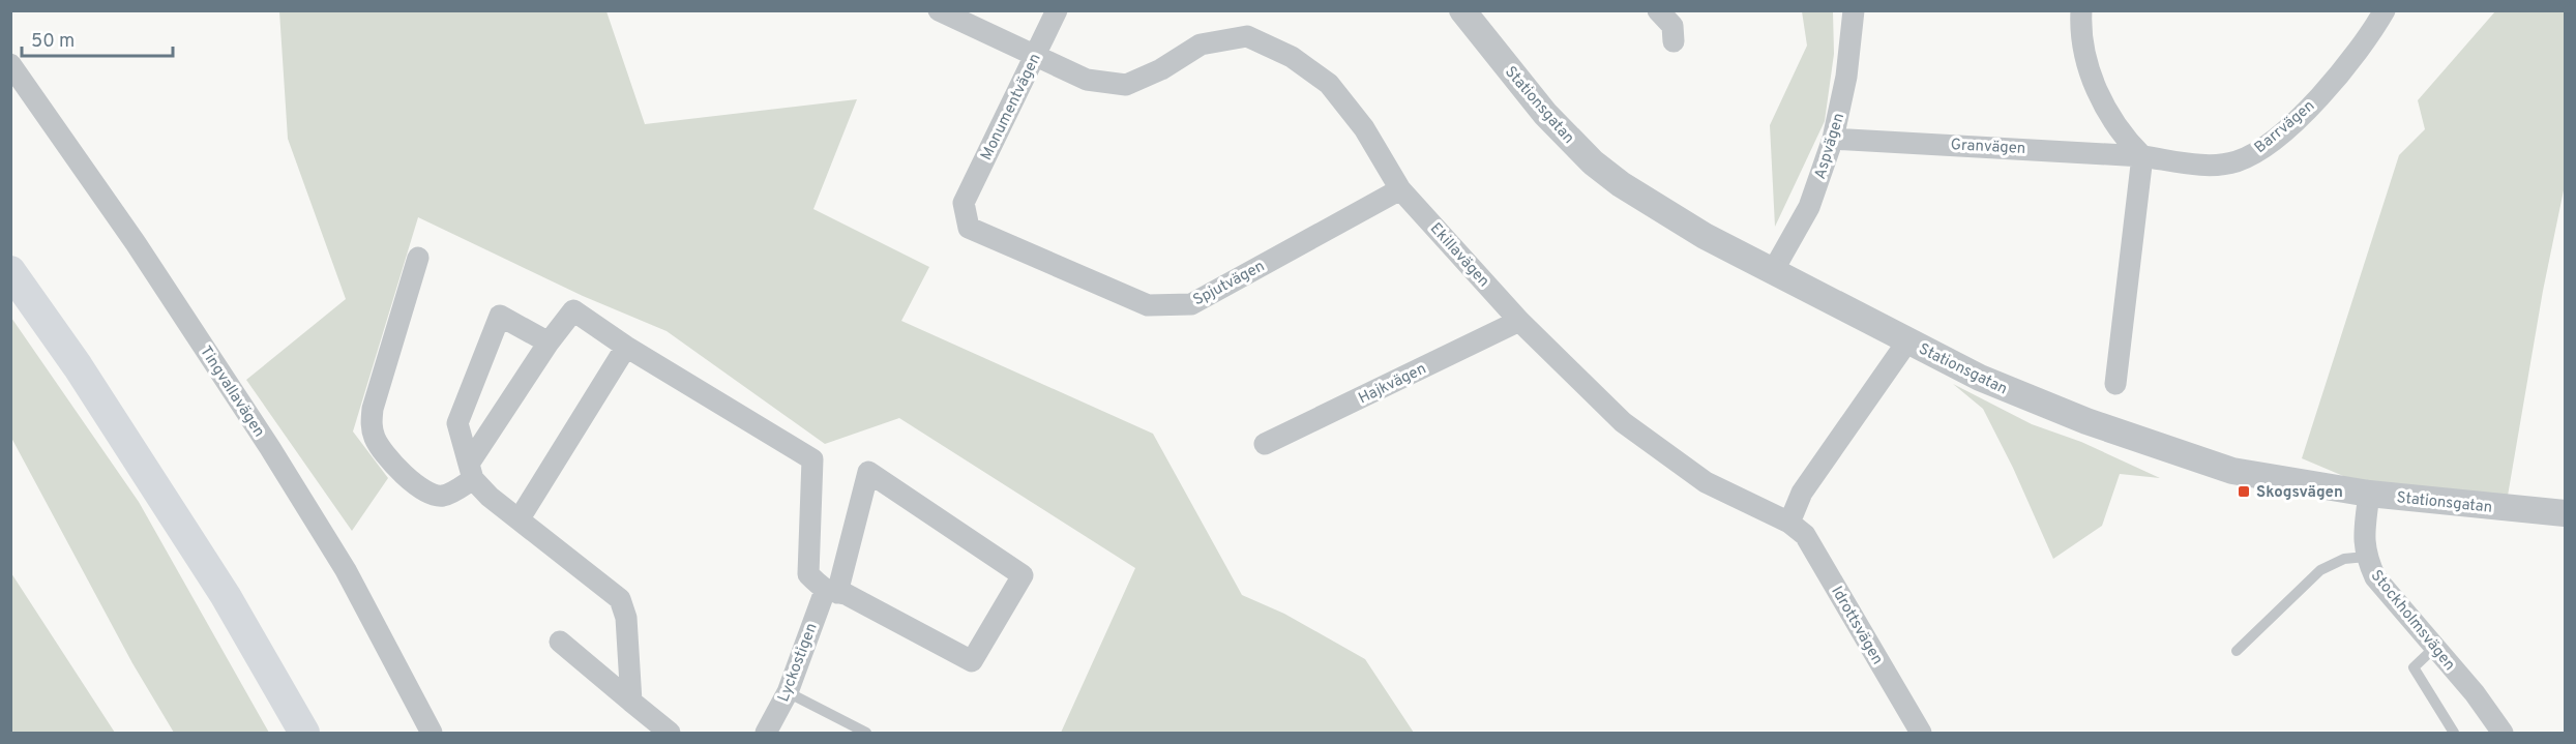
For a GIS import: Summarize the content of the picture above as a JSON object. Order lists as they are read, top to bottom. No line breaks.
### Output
{"streets":{"street":["Stationsgatan","Monumentvägen","Barrvägen","Aspvägen","Granvägen","Ekillavägen","Spjutvägen","Hajkvägen","Tingvallavägen","Stockholmsvägen","Idrottsvägen","Lyckostigen"]},"crossings":[["Stationsgatan","Aspvägen"],["Stationsgatan","Stockholmsvägen"],["Monumentvägen","Ekillavägen"],["Monumentvägen","Spjutvägen"],["Barrvägen","Granvägen"],["Aspvägen","Granvägen"],["Ekillavägen","Spjutvägen"],["Ekillavägen","Hajkvägen"],["Ekillavägen","Idrottsvägen"]],"places":{"transit":["Skogsvägen"]},"scale_bar":"50 m"}
